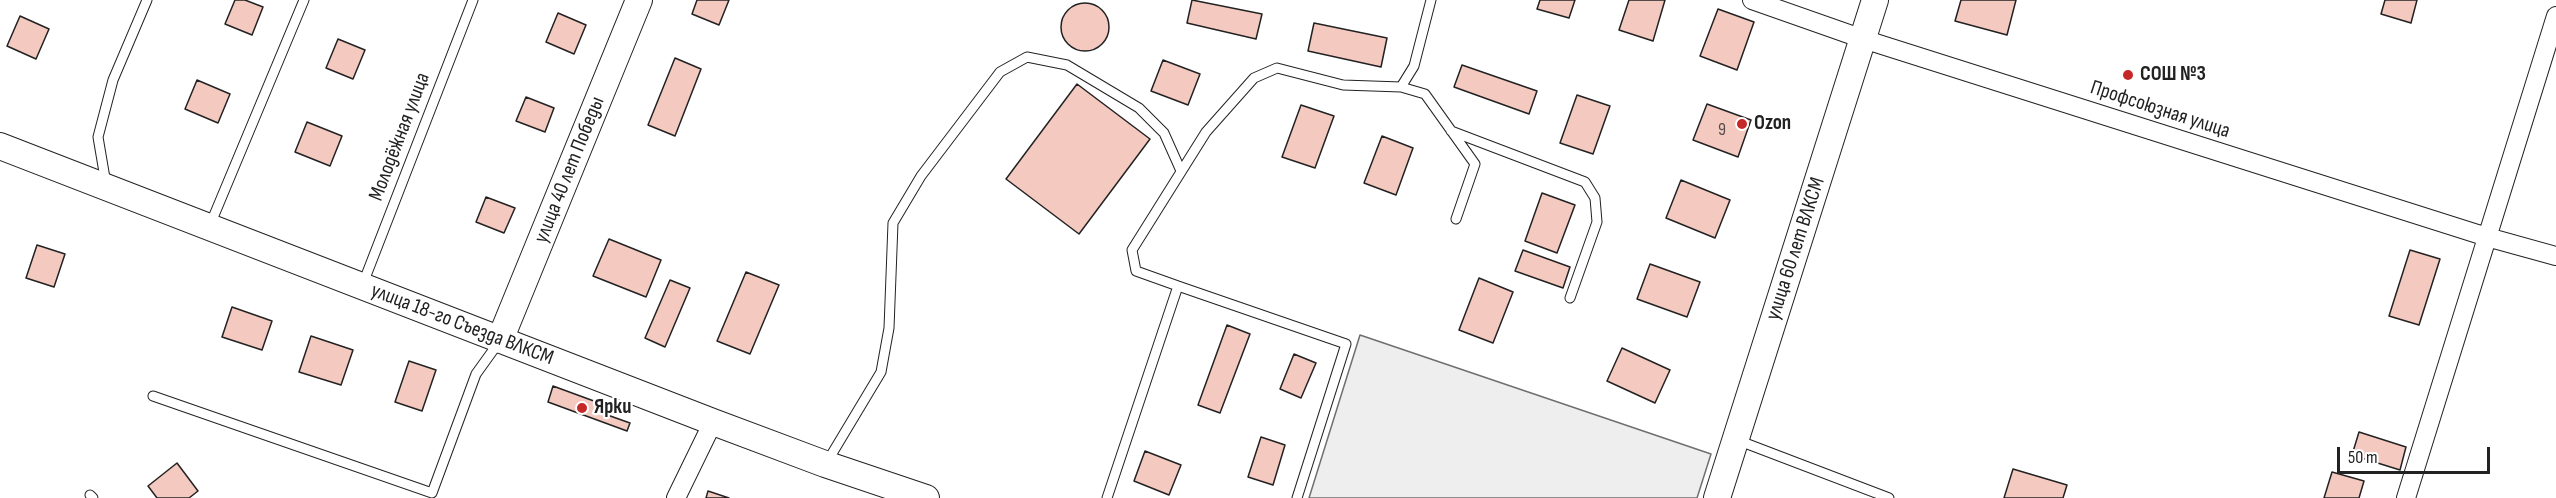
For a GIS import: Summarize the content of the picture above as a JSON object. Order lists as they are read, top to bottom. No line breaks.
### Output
{"streets":{"street":["Профсоюзная улица","улица 40 лет Победы","улица 60 лет ВЛКСМ","улица 18-го Съезда ВЛКСМ"],"lane":["Молодёжная улица"]},"crossings":[["Профсоюзная улица","улица 60 лет ВЛКСМ"],["Молодёжная улица","улица 18-го Съезда ВЛКСМ"],["улица 40 лет Победы","улица 18-го Съезда ВЛКСМ"]],"places":["СОШ №3","Ozon","Ярки"],"house_numbers":["9"],"scale_bar":"50 m"}
